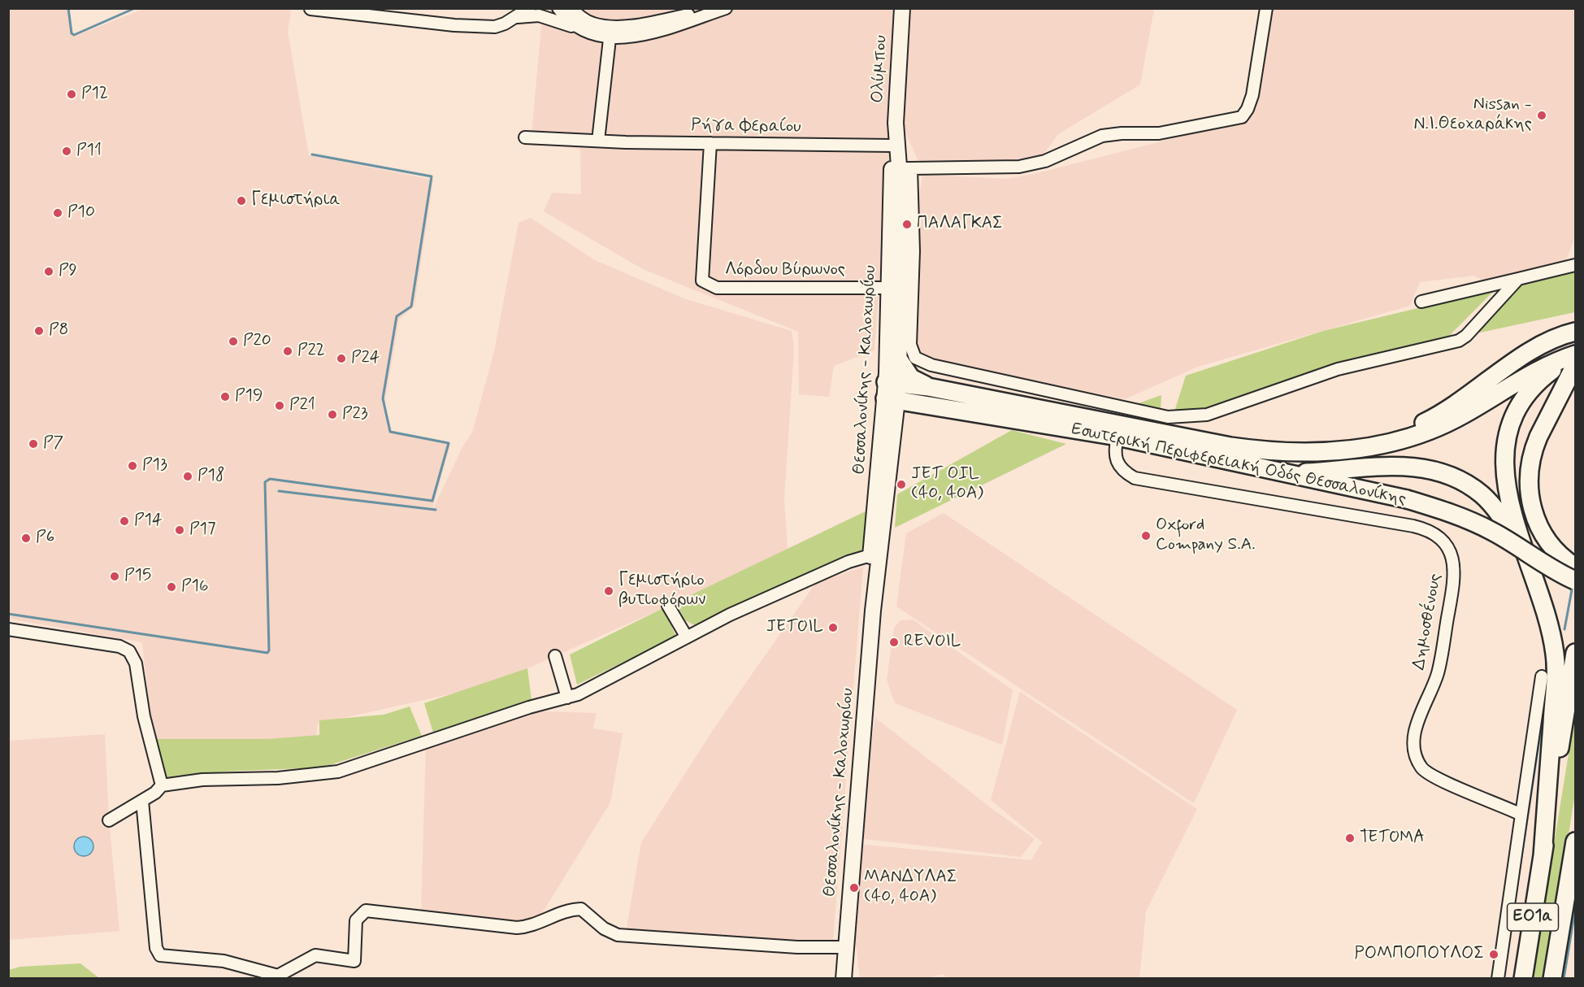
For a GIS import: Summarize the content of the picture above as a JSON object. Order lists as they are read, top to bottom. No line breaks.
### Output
{"streets":{"highway":["Εσωτερική Περιφερειακή Οδός Θεσσαλονίκης","ΕΟ1α"],"main road":["Ολύμπου","Θεσσαλονίκης - Καλοχωρίου"],"street":["Ρήγα Φεραίου","Λόρδου Βύρωνος","Δημοσθένους"]},"crossings":[["Ολύμπου","Ρήγα Φεραίου"],["Ολύμπου","Θεσσαλονίκης - Καλοχωρίου"],["Ρήγα Φεραίου","Λόρδου Βύρωνος"],["Λόρδου Βύρωνος","Θεσσαλονίκης - Καλοχωρίου"],["Θεσσαλονίκης - Καλοχωρίου","Εσωτερική Περιφερειακή Οδός Θεσσαλονίκης"],["Εσωτερική Περιφερειακή Οδός Θεσσαλονίκης","Δημοσθένους"]],"places":["P12","Nissan - Ν.Ι.Θεοχαράκης","P11","Γεμιστήρια","P10","ΠΑΛΑΓΚΑΣ","P9","P8","P20","P22","P24","P19","P21","P23","P7","P13","P18","JET OIL (40, 40Α)","P14","P17","Oxford Company S.A.","P6","P15","P16","Γεμιστήριο βυτιοφόρων","JETOIL","REVOIL","TETOMA","ΜΑΝΔΥΛΑΣ (40, 40Α)","ΡΟΜΠΟΠΟΥΛΟΣ"]}
